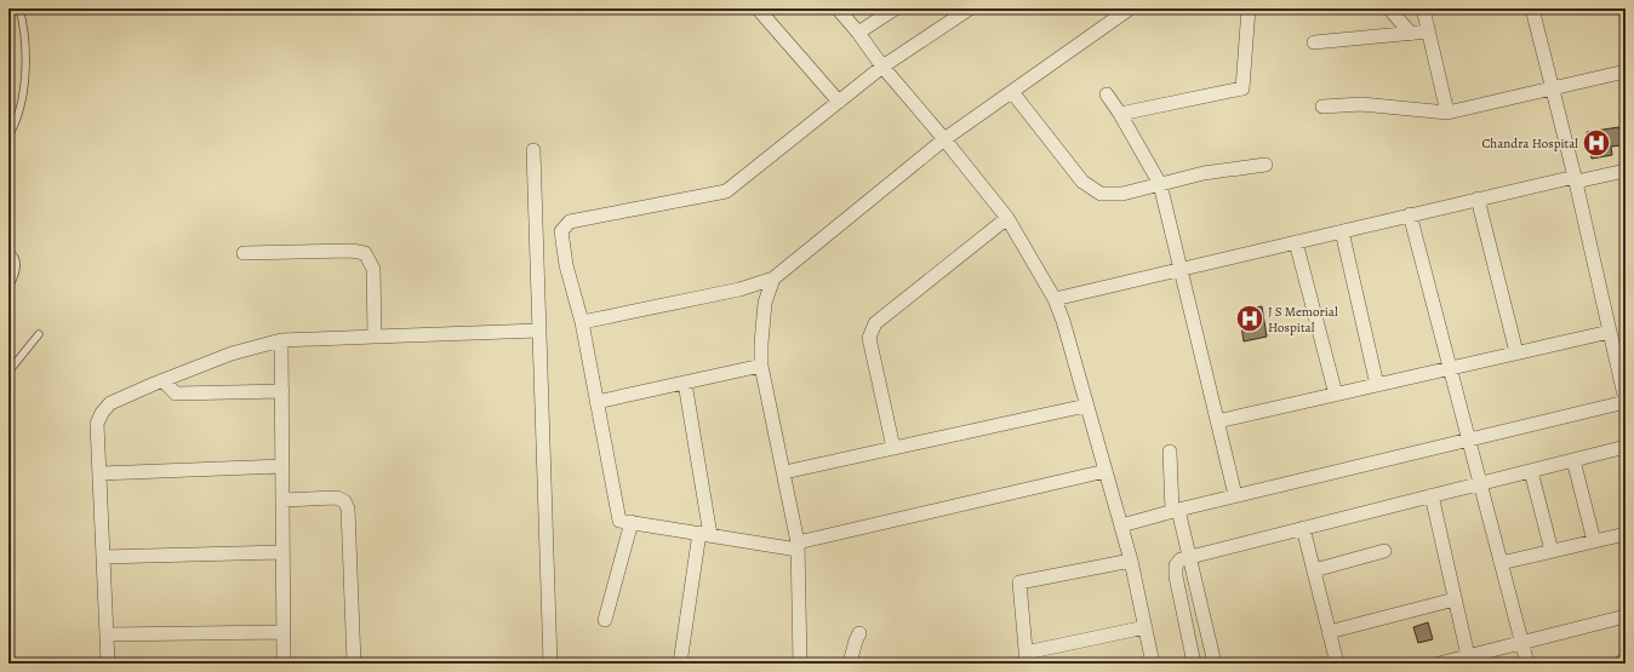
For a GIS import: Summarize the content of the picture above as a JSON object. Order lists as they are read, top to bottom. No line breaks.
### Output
{"places":{"hospital":["Chandra Hospital","J S Memorial Hospital"]}}
